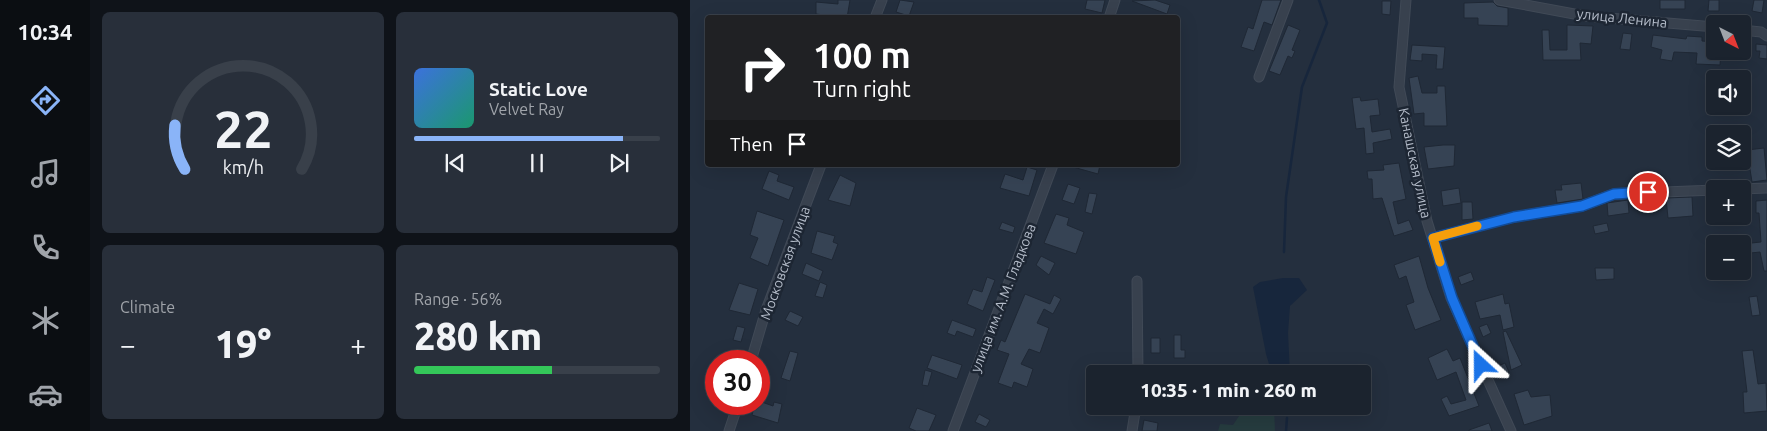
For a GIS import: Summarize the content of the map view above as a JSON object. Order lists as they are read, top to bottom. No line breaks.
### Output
{"streets":{"street":["улица Ленина","Канашская улица","Московская улица","улица им. А.М. Гладкова"]},"north":"bottom right","page":{"tabs":"10:34","map_buttons":["+","−"],"turn":["100 m","Turn right"],"song":["Static Love","Velvet Ray"],"then":"Then","tile":["Climate",["Range · 56%","280 km"]],"heat":["−","19°","+"],"limit":"30","trip":"10:35 · 1 min · 260 m","gauge":["22","km/h"]}}
